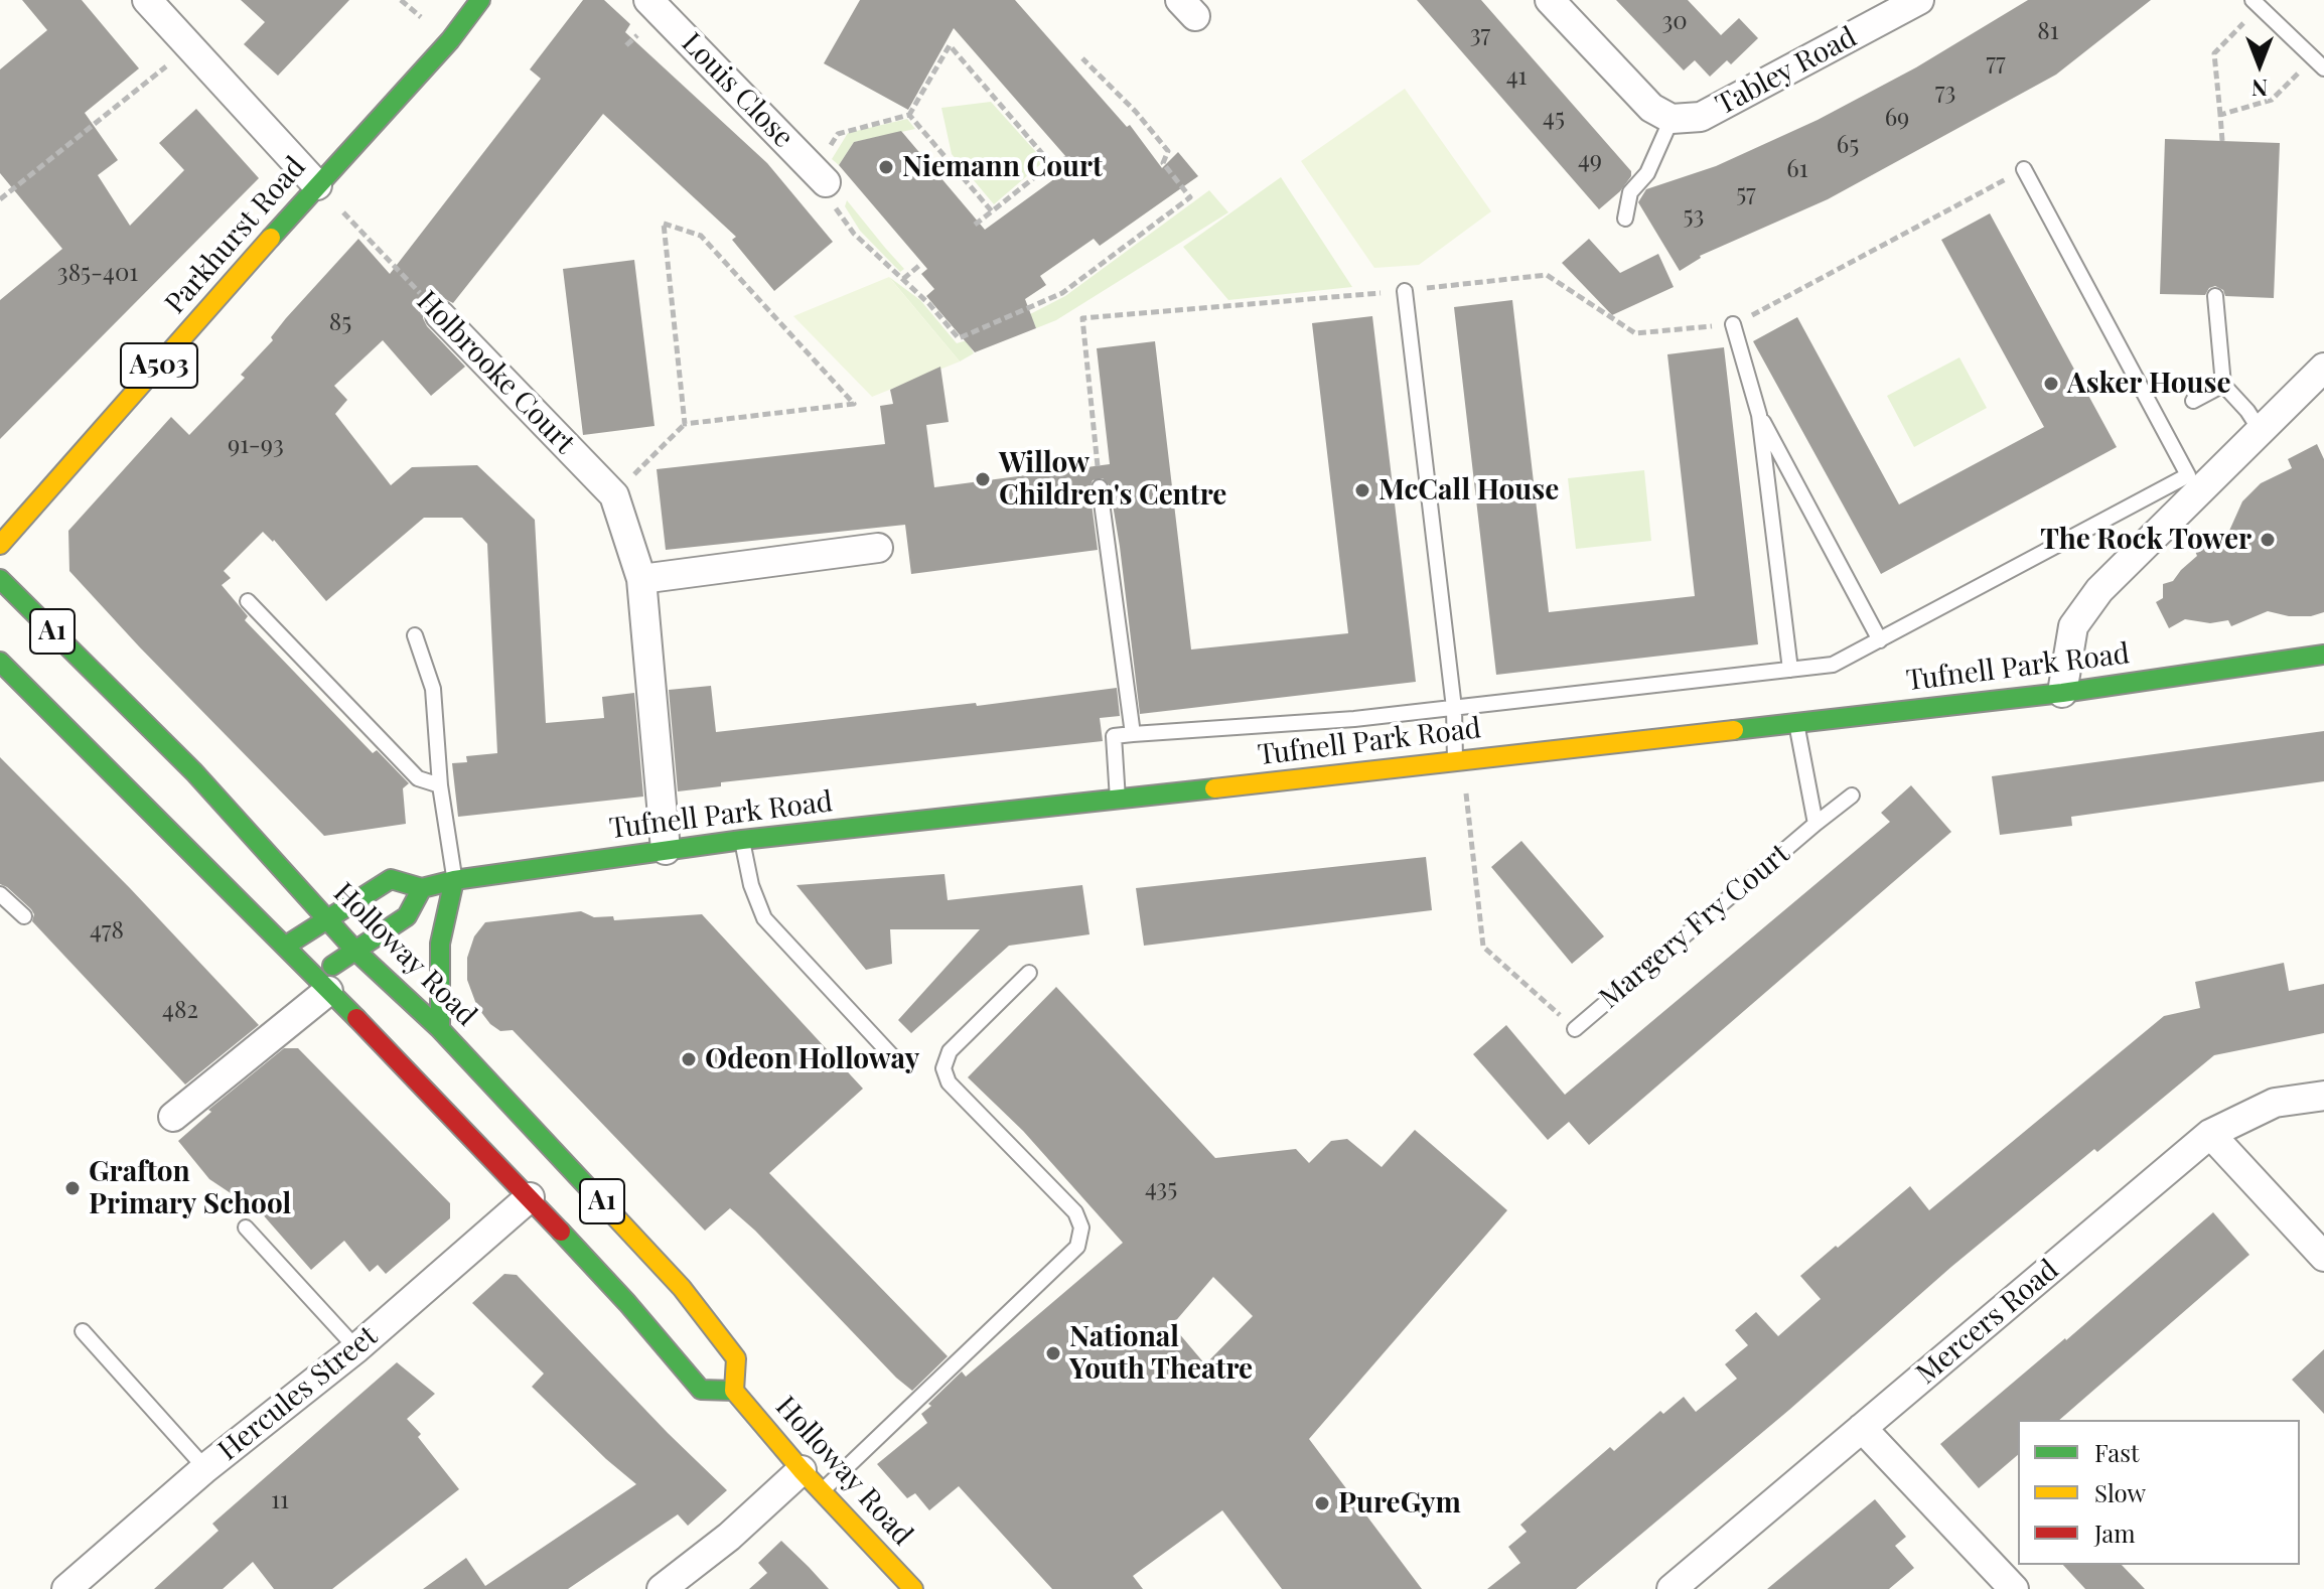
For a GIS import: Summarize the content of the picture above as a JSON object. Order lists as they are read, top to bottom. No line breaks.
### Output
{"streets":{"main road":["Parkhurst Road","A503","A1","Tufnell Park Road","Holloway Road"],"street":["Tabley Road","Louis Close","Holbrooke Court","Mercers Road","Hercules Street"],"lane":["Margery Fry Court"]},"crossings":[["Parkhurst Road","Holbrooke Court"],["Holbrooke Court","Tufnell Park Road"],["Tufnell Park Road","Margery Fry Court"],["Tufnell Park Road","Holloway Road"],["Holloway Road","Hercules Street"]],"places":["Niemann Court","Asker House","Willow Children's Centre","McCall House","The Rock Tower","Odeon Holloway","Grafton Primary School","National Youth Theatre","PureGym"],"house_numbers":["30","81","37","77","41","73","45","69","65","49","61","57","53","385-401","85","91-93","478","482","435","11"],"legend":["Fast","Slow","Jam"],"north":"bottom"}
